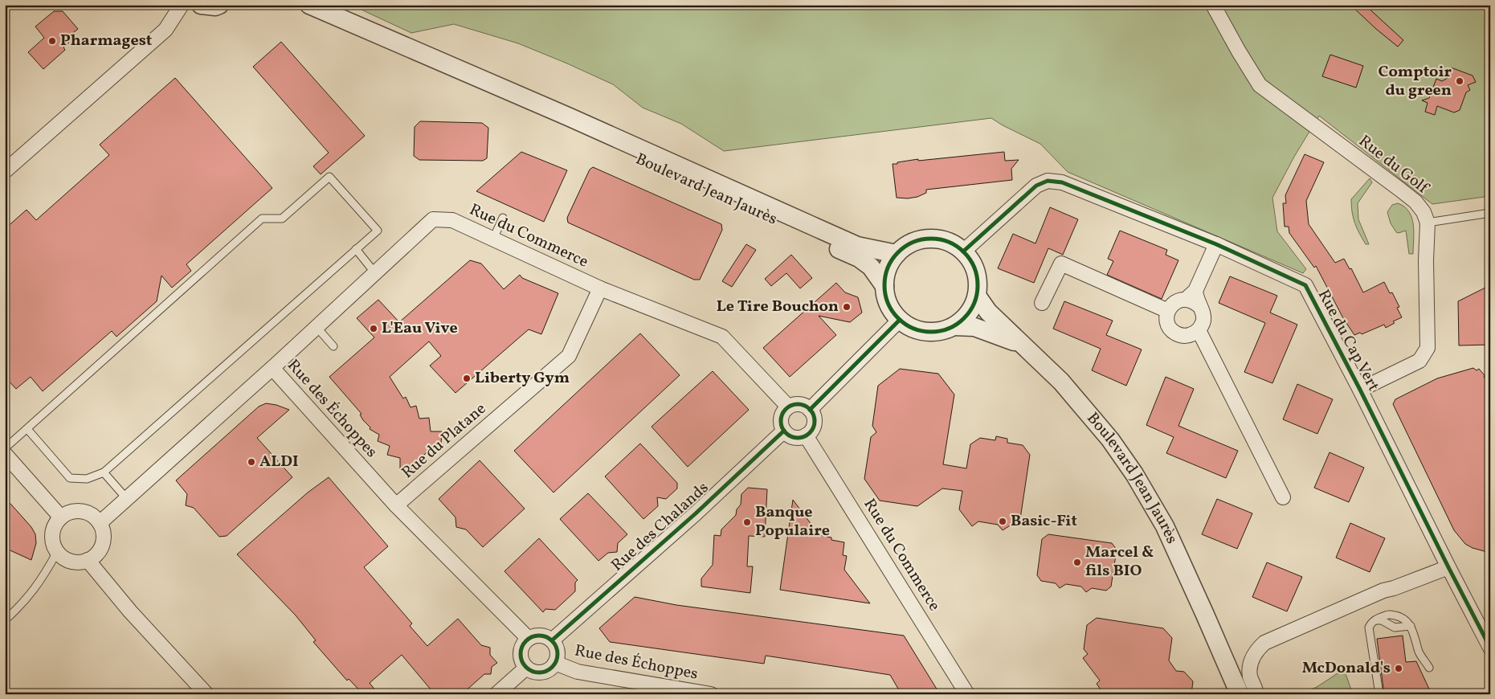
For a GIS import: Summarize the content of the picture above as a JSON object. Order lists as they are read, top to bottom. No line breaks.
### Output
{"streets":{"street":["Rue du Golf","Boulevard Jean Jaurès","Rue du Commerce","Rue du Cap Vert","Rue des Échoppes","Rue du Platane","Rue des Chalands"]},"crossings":[["Boulevard Jean Jaurès","Rue du Cap Vert"],["Rue du Commerce","Rue des Échoppes"],["Rue du Commerce","Rue du Platane"],["Rue du Commerce","Rue des Chalands"],["Rue des Échoppes","Rue du Platane"],["Rue des Échoppes","Rue des Chalands"]],"places":["Pharmagest","Comptoir du green","Le Tire Bouchon","L'Eau Vive","Liberty Gym","ALDI","Basic-Fit","Banque Populaire","Marcel & fils BIO","McDonald's"]}
